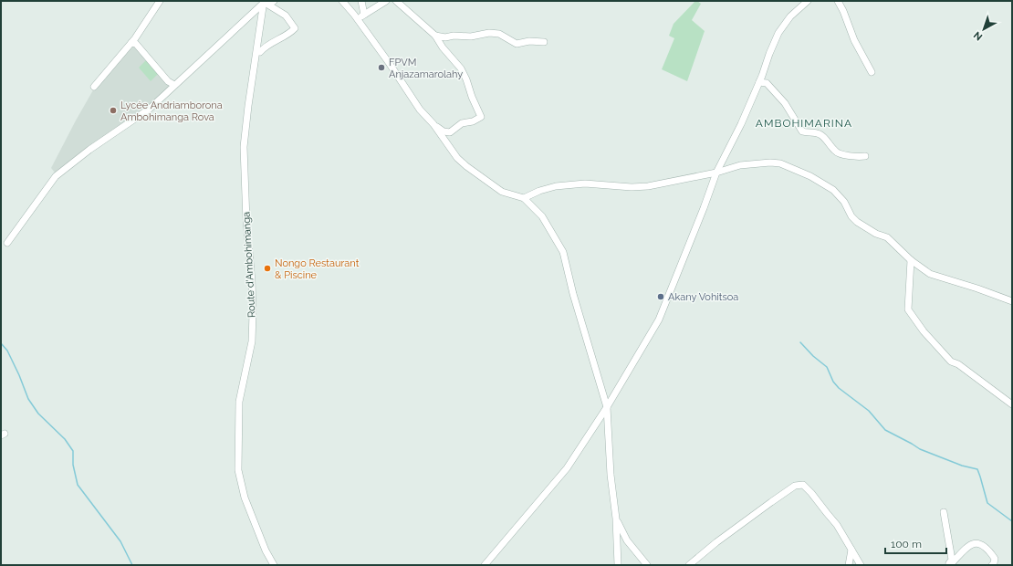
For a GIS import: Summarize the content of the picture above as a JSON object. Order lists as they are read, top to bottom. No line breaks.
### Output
{"streets":{"street":["Route d'Ambohimanga"]},"districts":["AMBOHIMARINA"],"places":["FPVM Anjazamarolahy","Lycée Andriamborona Ambohimanga Rova","Nongo Restaurant & Piscine","Akany Vohitsoa"],"scale_bar":"100 m","north":"bottom left"}
